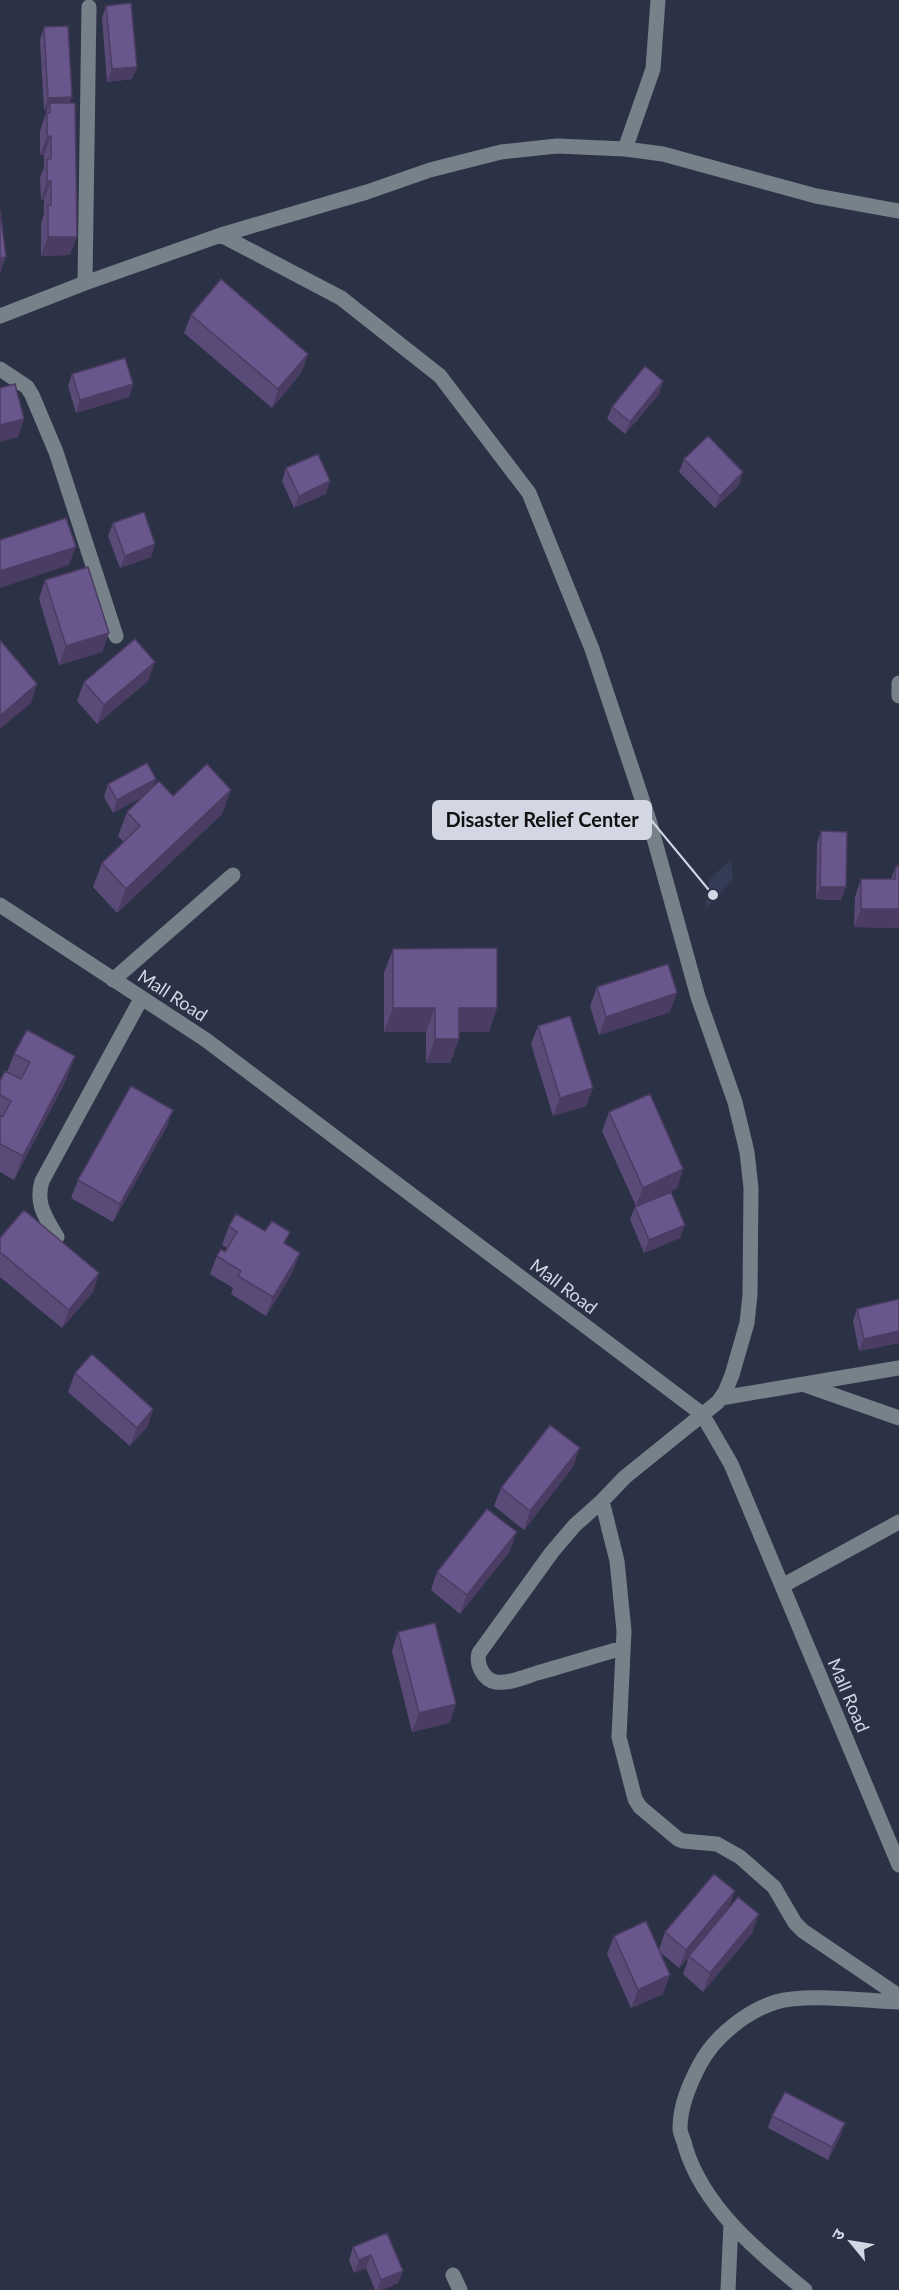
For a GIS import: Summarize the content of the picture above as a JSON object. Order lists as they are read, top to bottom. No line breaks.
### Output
{"streets":{"street":["Mall Road"]},"places":["Disaster Relief Center"],"north":"top left"}
